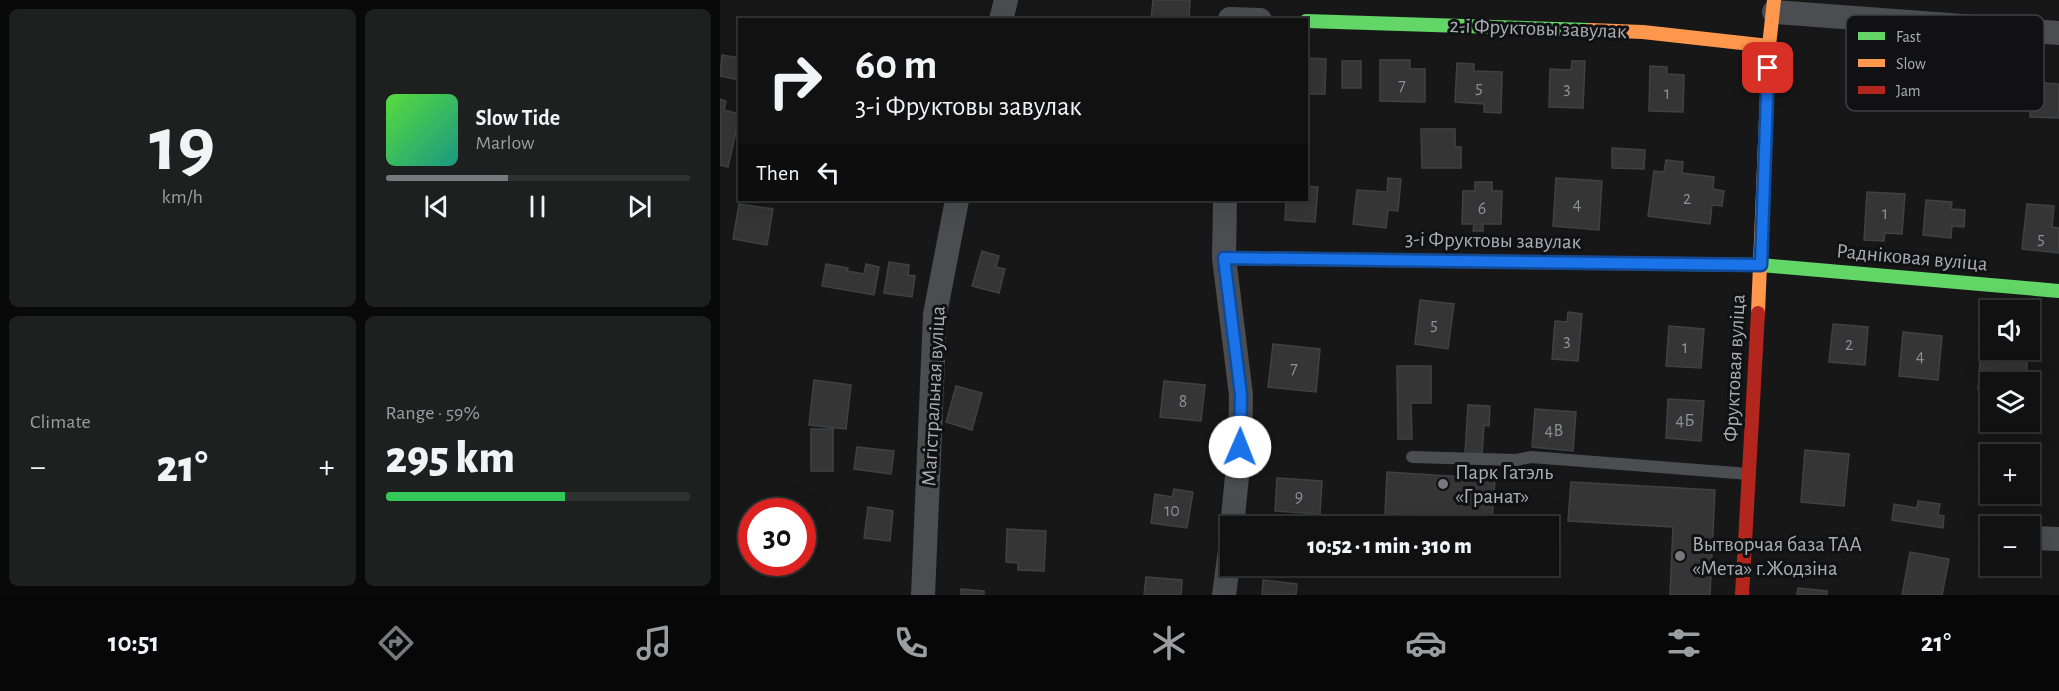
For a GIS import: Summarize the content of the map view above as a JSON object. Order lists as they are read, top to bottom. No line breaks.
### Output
{"streets":{"street":["2-і Фруктовы завулак","3-і Фруктовы завулак","Радніковая вуліца","Фруктовая вуліца","Магістральная вуліца"]},"crossings":[["2-і Фруктовы завулак","Фруктовая вуліца"],["3-і Фруктовы завулак","Радніковая вуліца"],["3-і Фруктовы завулак","Фруктовая вуліца"],["Радніковая вуліца","Фруктовая вуліца"]],"places":["Парк Гатэль «Гранат»","Вытворчая база ТАА «Мета» г.Жодзіна"],"house_numbers":["7","5","3","1","2","4","6","1","5","5","3","2","1","4","7","8","4Б","4В","9","10"],"legend":["Fast","Slow","Jam"],"page":{"tile":[["19","km/h"],"Climate",["Range · 59%","295 km"]],"turn":["60 m","3-і Фруктовы завулак"],"song":["Slow Tide","Marlow"],"then":"Then","map_buttons":["+","−"],"heat":["−","21°","+"],"limit":"30","trip":"10:52 · 1 min · 310 m","tabs":["10:51","21°"]}}
